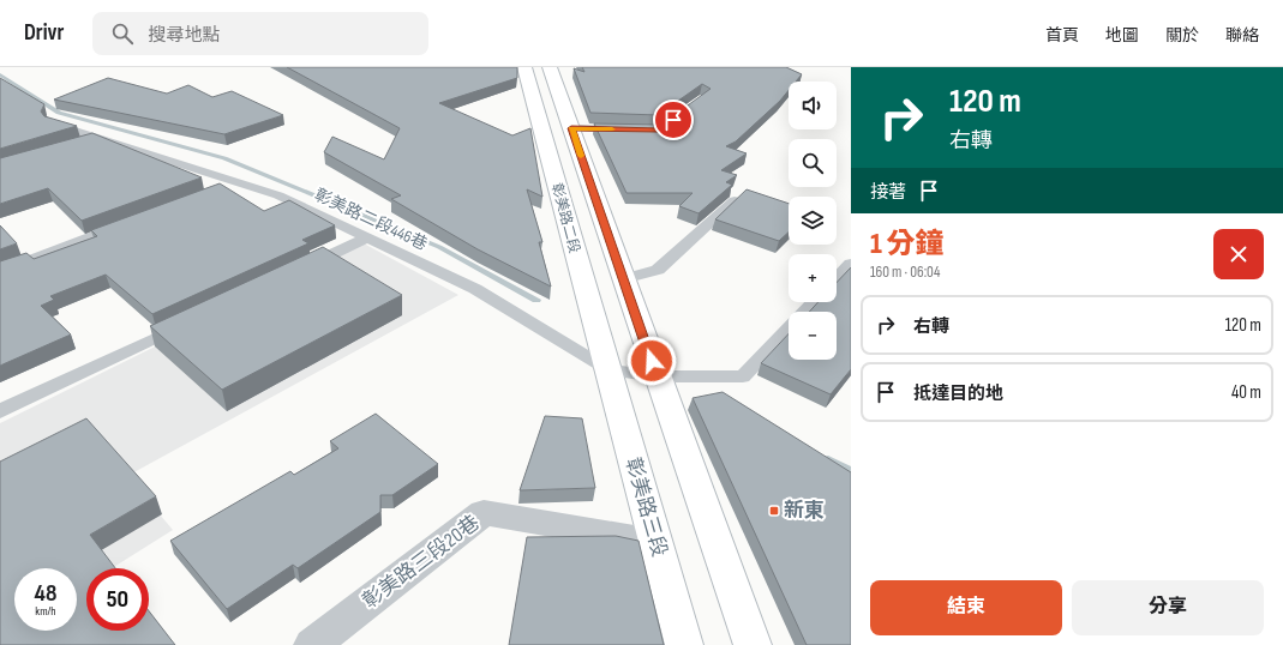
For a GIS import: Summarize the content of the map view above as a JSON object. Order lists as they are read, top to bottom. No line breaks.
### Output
{"streets":{"main road":["彰美路二段","彰美路三段"],"street":["彰美路三段20巷"],"lane":["彰美路二段446巷"]},"crossings":[["彰美路二段","彰美路二段446巷"],["彰美路二段","彰美路三段"],["彰美路二段446巷","彰美路三段"],["彰美路三段","彰美路三段20巷"]],"places":{"transit":["新東"]},"page":{"header":"Drivr","search":"搜尋地點","nav":["首頁","地圖","關於","聯絡"],"turn":["120 m","右轉"],"map_buttons":["+","−"],"then":"接著","heading":["1 分鐘","160 m · 06:04"],"list":[{"name":"右轉","value":"120 m"},{"name":"抵達目的地","value":"40 m"}],"speed":"48 km/h","limit":"50","buttons":["結束","分享"]}}
